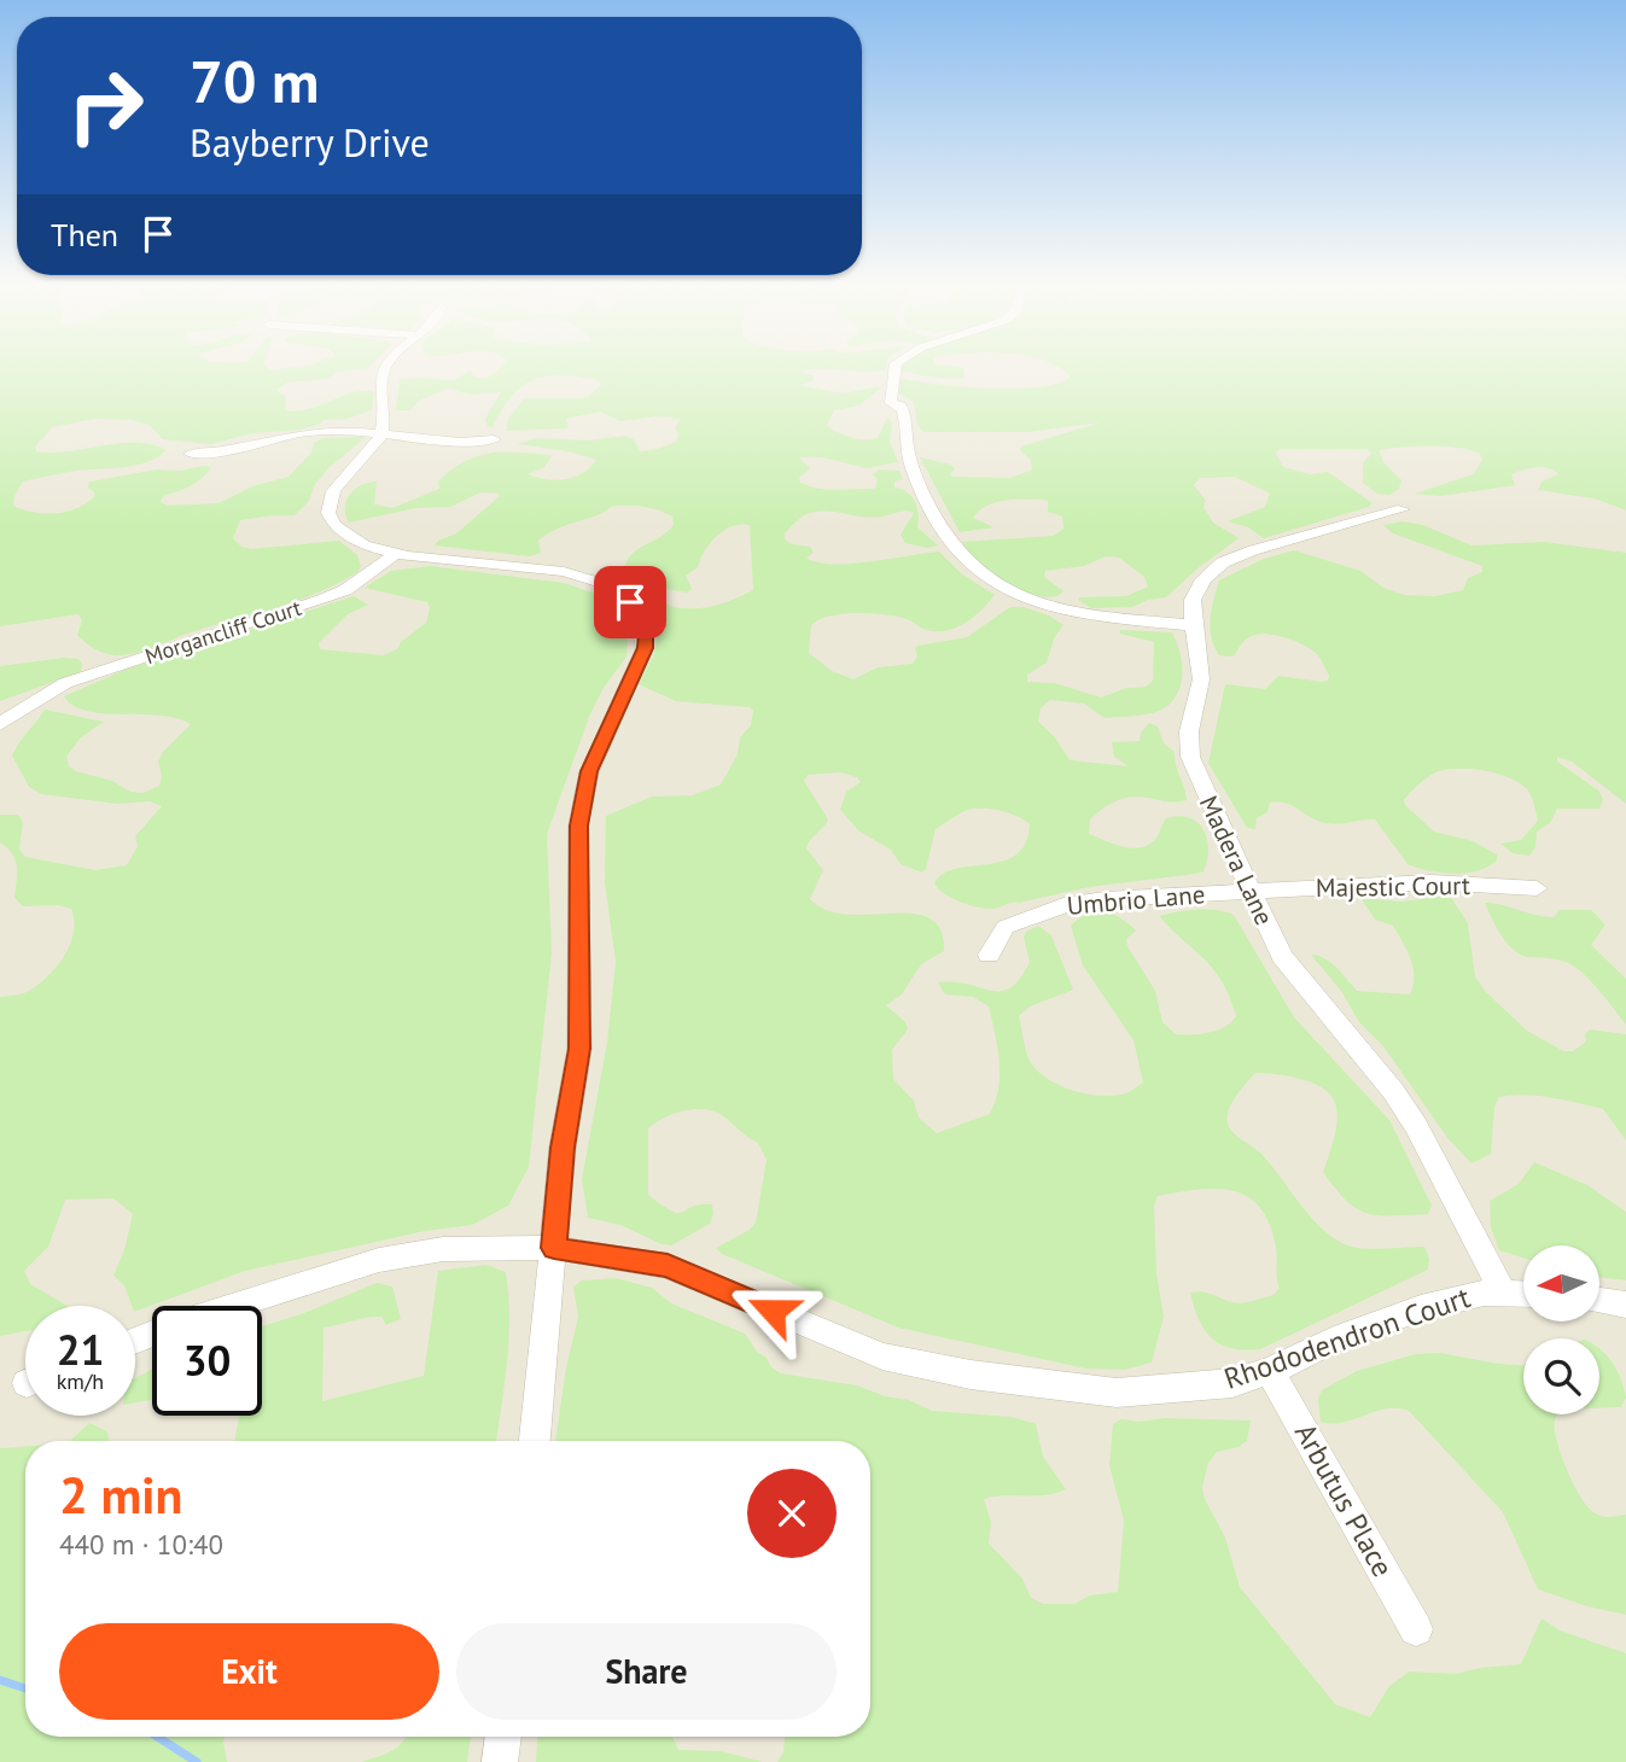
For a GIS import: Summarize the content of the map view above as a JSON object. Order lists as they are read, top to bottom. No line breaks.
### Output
{"streets":{"street":["Morgancliff Court","Madera Lane","Majestic Court","Umbrio Lane","Rhododendron Court","Arbutus Place"]},"crossings":[["Madera Lane","Majestic Court"],["Madera Lane","Umbrio Lane"],["Madera Lane","Rhododendron Court"],["Majestic Court","Umbrio Lane"],["Rhododendron Court","Arbutus Place"]],"north":"left","page":{"turn":["70 m","Bayberry Drive"],"then":"Then","speed":"21 km/h","limit":"30","heading":["2 min","440 m · 10:40"],"buttons":["Exit","Share"]}}
